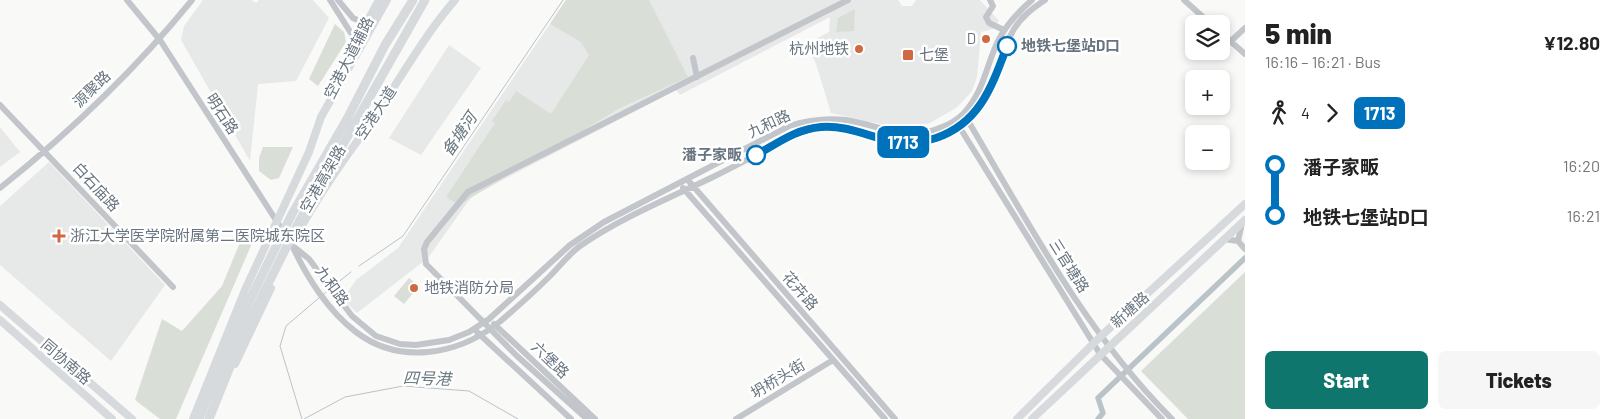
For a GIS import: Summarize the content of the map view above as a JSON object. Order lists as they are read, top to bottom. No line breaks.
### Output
{"streets":{"highway":["空港高架路"],"main road":["空港大道辅路","空港大道","新塘路","同协南路"],"street":["源聚路","明石路","九和路","白石庙路","三官塘路","花卉路","六堡路","坍桥头街"]},"crossings":[["源聚路","明石路"],["源聚路","白石庙路"],["空港大道","明石路"],["空港大道","九和路"],["明石路","九和路"],["九和路","三官塘路"],["九和路","花卉路"],["九和路","六堡路"],["三官塘路","新塘路"],["花卉路","坍桥头街"]],"water":["备塘河","四号港"],"places":{"other":["D","地铁七堡站D口","杭州地铁","潘子家畈","地铁消防分局"],"transit":["七堡"],"health":["浙江大学医学院附属第二医院城东院区"]},"lines":["bus line 1713"],"page":{"on_map":"1713","heading":["5 min","16:16 – 16:21 · Bus","¥12.80"],"map_buttons":["+","−"],"legs":["4","1713"],"list":[{"name":"潘子家畈","value":"16:20"},{"name":"地铁七堡站D口","value":"16:21"}],"buttons":["Start","Tickets"]}}
